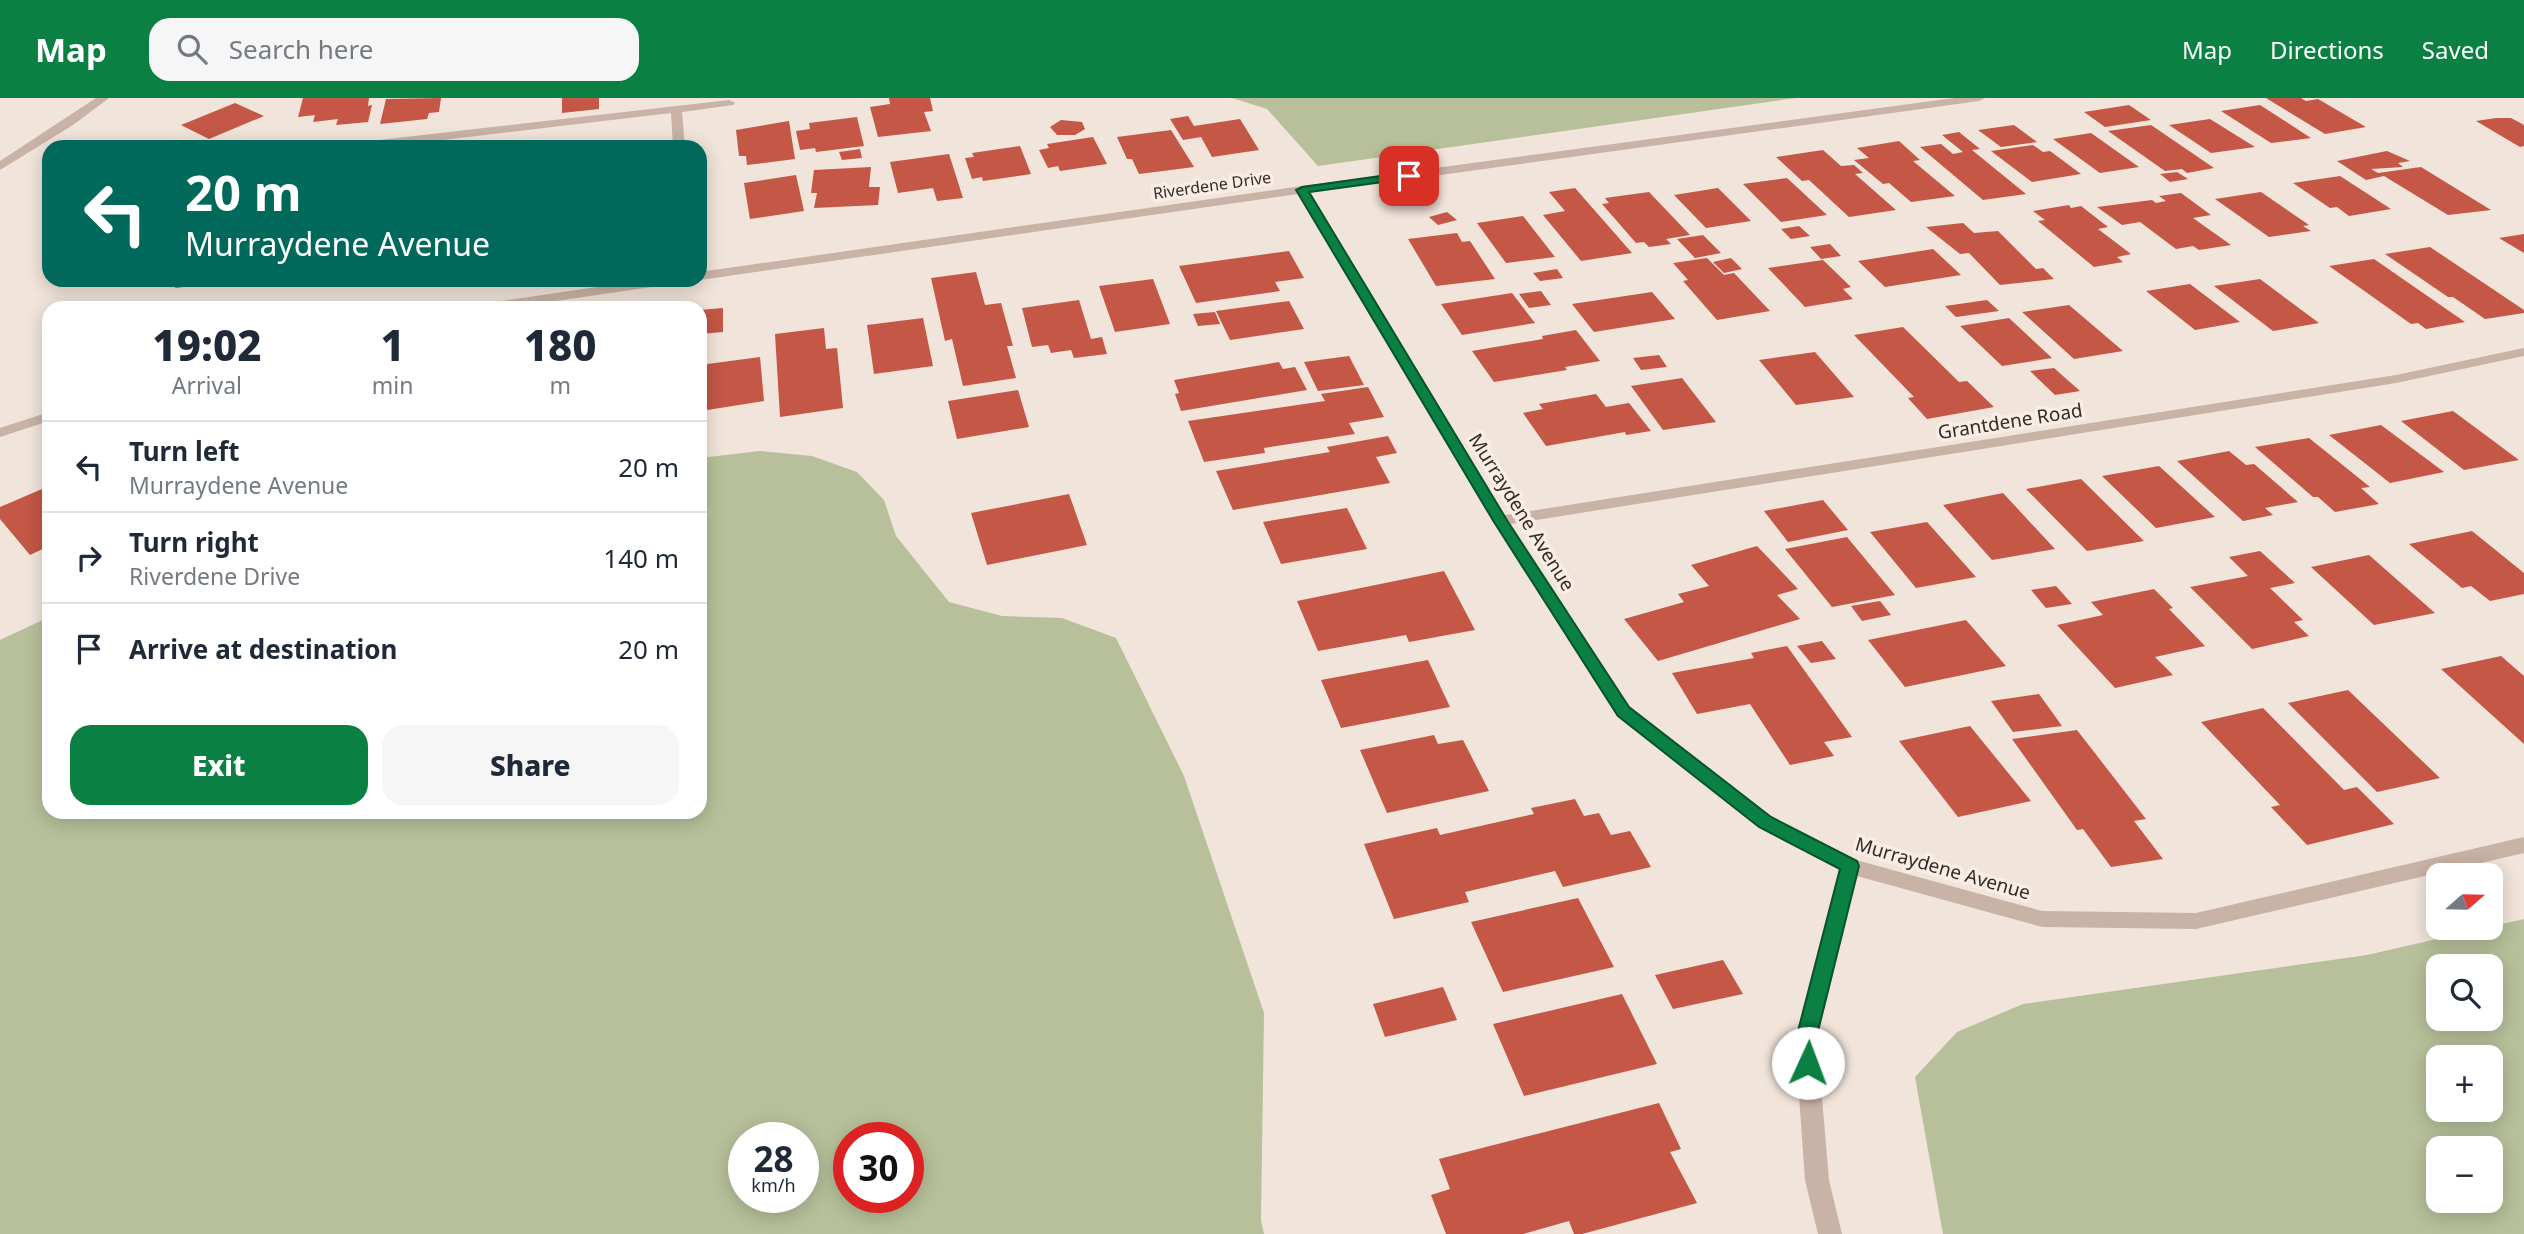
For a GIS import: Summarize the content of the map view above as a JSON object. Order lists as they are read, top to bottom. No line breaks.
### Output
{"streets":{"street":["Riverdene Drive","Grantdene Road","Murraydene Avenue"]},"crossings":[["Riverdene Drive","Murraydene Avenue"],["Grantdene Road","Murraydene Avenue"]],"north":"right","page":{"header":"Map","search":"Search here","nav":["Map","Directions","Saved"],"turn":["20 m","Murraydene Avenue"],"eta":["19:02","Arrival","1","min","180","m"],"list":[{"name":"Turn left","note":"Murraydene Avenue","value":"20 m"},{"name":"Turn right","note":"Riverdene Drive","value":"140 m"},{"name":"Arrive at destination","value":"20 m"}],"buttons":["Exit","Share"],"map_buttons":["+","−"],"speed":"28 km/h","limit":"30"}}
